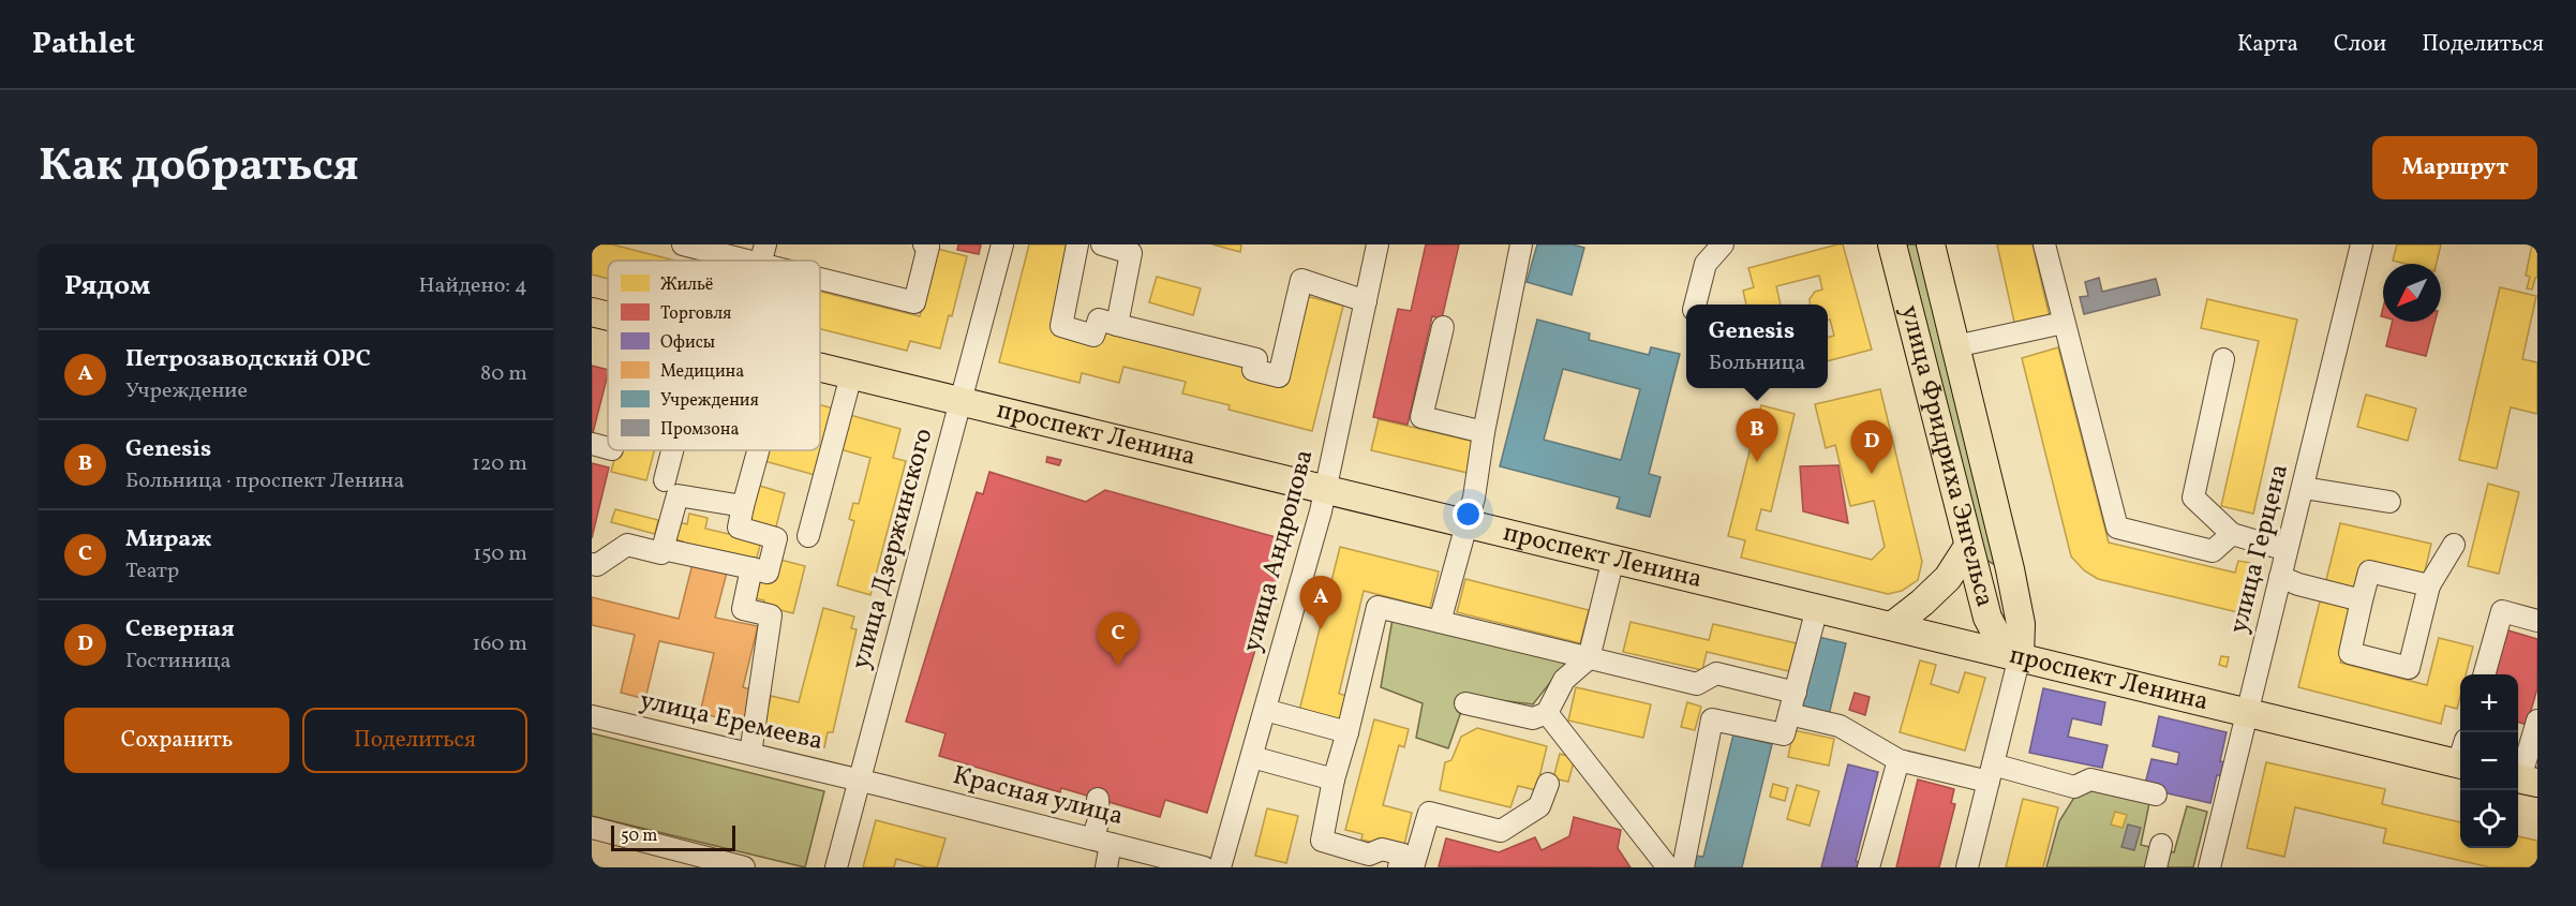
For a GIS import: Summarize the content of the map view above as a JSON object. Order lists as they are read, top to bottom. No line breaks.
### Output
{"streets":{"main road":["проспект Ленина","улица Фридриха Энгельса"],"street":["улица Дзержинского","улица Герцена","улица Андропова","улица Еремеева","Красная улица"]},"crossings":[["проспект Ленина","улица Фридриха Энгельса"],["проспект Ленина","улица Дзержинского"],["проспект Ленина","улица Герцена"],["проспект Ленина","улица Андропова"],["улица Дзержинского","улица Еремеева"],["улица Дзержинского","Красная улица"],["улица Еремеева","Красная улица"]],"legend":["Жильё","Торговля","Офисы","Медицина","Учреждения","Промзона"],"scale_bar":"50 m","north":"bottom left","page":{"header":"Pathlet","nav":["Карта","Слои","Поделиться"],"title":"Как добраться","buttons":["Маршрут",["Сохранить","Поделиться"]],"heading":["Рядом","Найдено: 4"],"popup":["Genesis","Больница"],"list":[{"mark":"A","name":"Петрозаводский ОРС","note":"Учреждение","value":"80 m"},{"mark":"B","name":"Genesis","note":"Больница · проспект Ленина","value":"120 m"},{"mark":"C","name":"Мираж","note":"Театр","value":"150 m"},{"mark":"D","name":"Северная","note":"Гостиница","value":"160 m"}],"pins":["B","D","A","C"],"map_buttons":["+","−"],"scale":"50 m"}}
